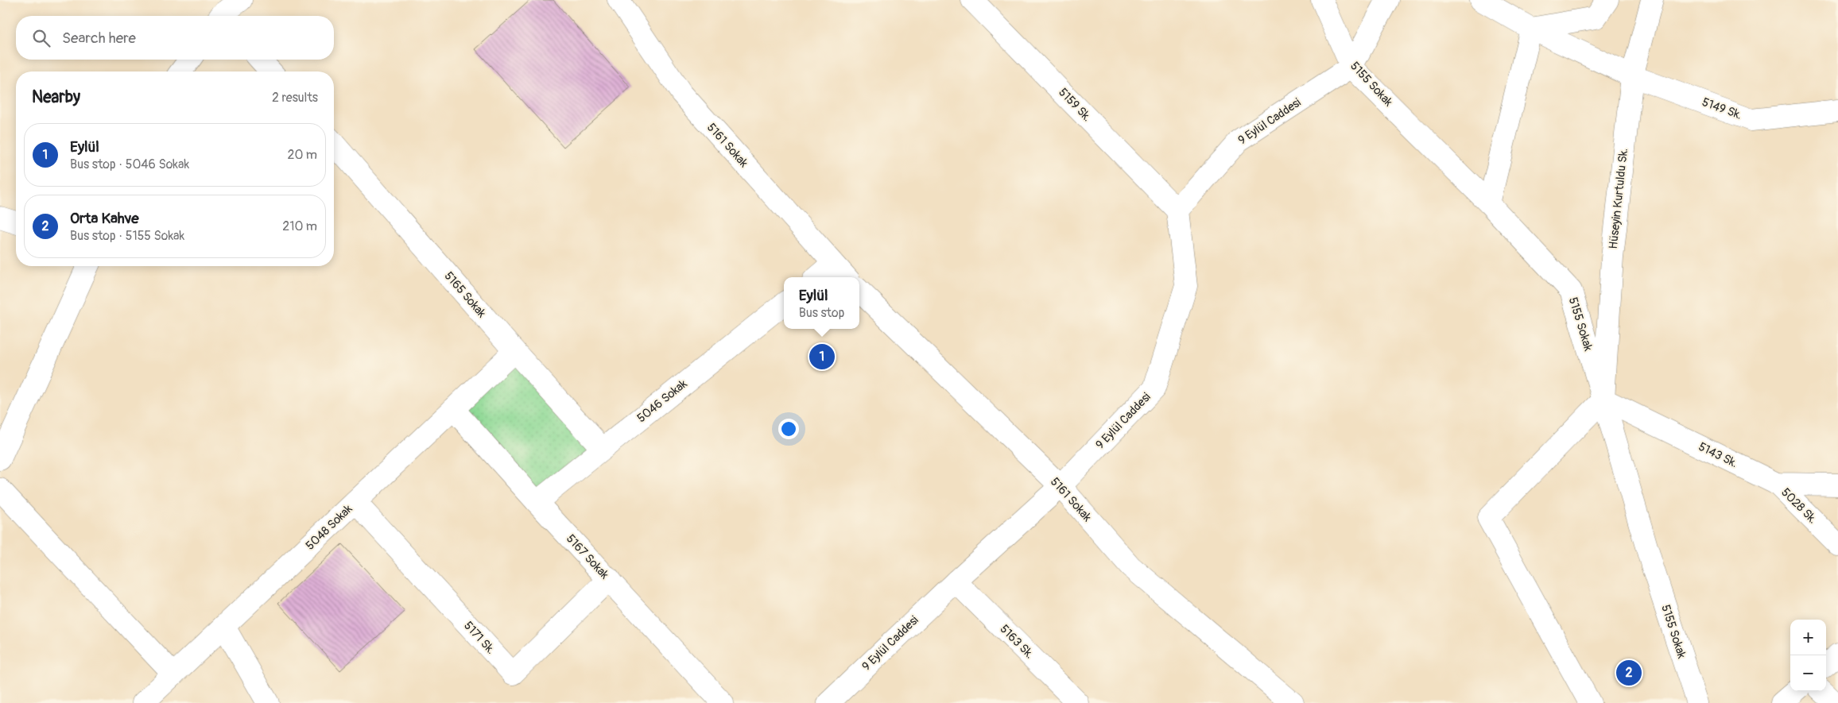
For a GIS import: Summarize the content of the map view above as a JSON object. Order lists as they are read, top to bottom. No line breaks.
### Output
{"streets":{"street":["5155 Sokak","5159 Sk.","5149 Sk.","9 Eylül Caddesi","5161 Sokak","Hüseyin Kurtuldu Sk.","5165 Sokak","5046 Sokak","5143 Sk.","5028 Sk.","5048 Sokak","5167 Sokak","5171 Sk.","5163 Sk."]},"crossings":[["5155 Sokak","9 Eylül Caddesi"],["5155 Sokak","Hüseyin Kurtuldu Sk."],["5155 Sokak","5143 Sk."],["5159 Sk.","9 Eylül Caddesi"],["5149 Sk.","Hüseyin Kurtuldu Sk."],["9 Eylül Caddesi","5161 Sokak"],["9 Eylül Caddesi","5163 Sk."],["Hüseyin Kurtuldu Sk.","5143 Sk."],["5165 Sokak","5046 Sokak"],["5165 Sokak","5048 Sokak"],["5046 Sokak","5167 Sokak"],["5143 Sk.","5028 Sk."],["5048 Sokak","5167 Sokak"],["5048 Sokak","5171 Sk."],["5167 Sokak","5171 Sk."]],"page":{"search":"Search here","heading":["Nearby","2 results"],"list":[{"mark":"1","name":"Eylül","note":"Bus stop · 5046 Sokak","value":"20 m"},{"mark":"2","name":"Orta Kahve","note":"Bus stop · 5155 Sokak","value":"210 m"}],"popup":["Eylül","Bus stop"],"pins":["1","2"],"map_buttons":["+","−"]}}
